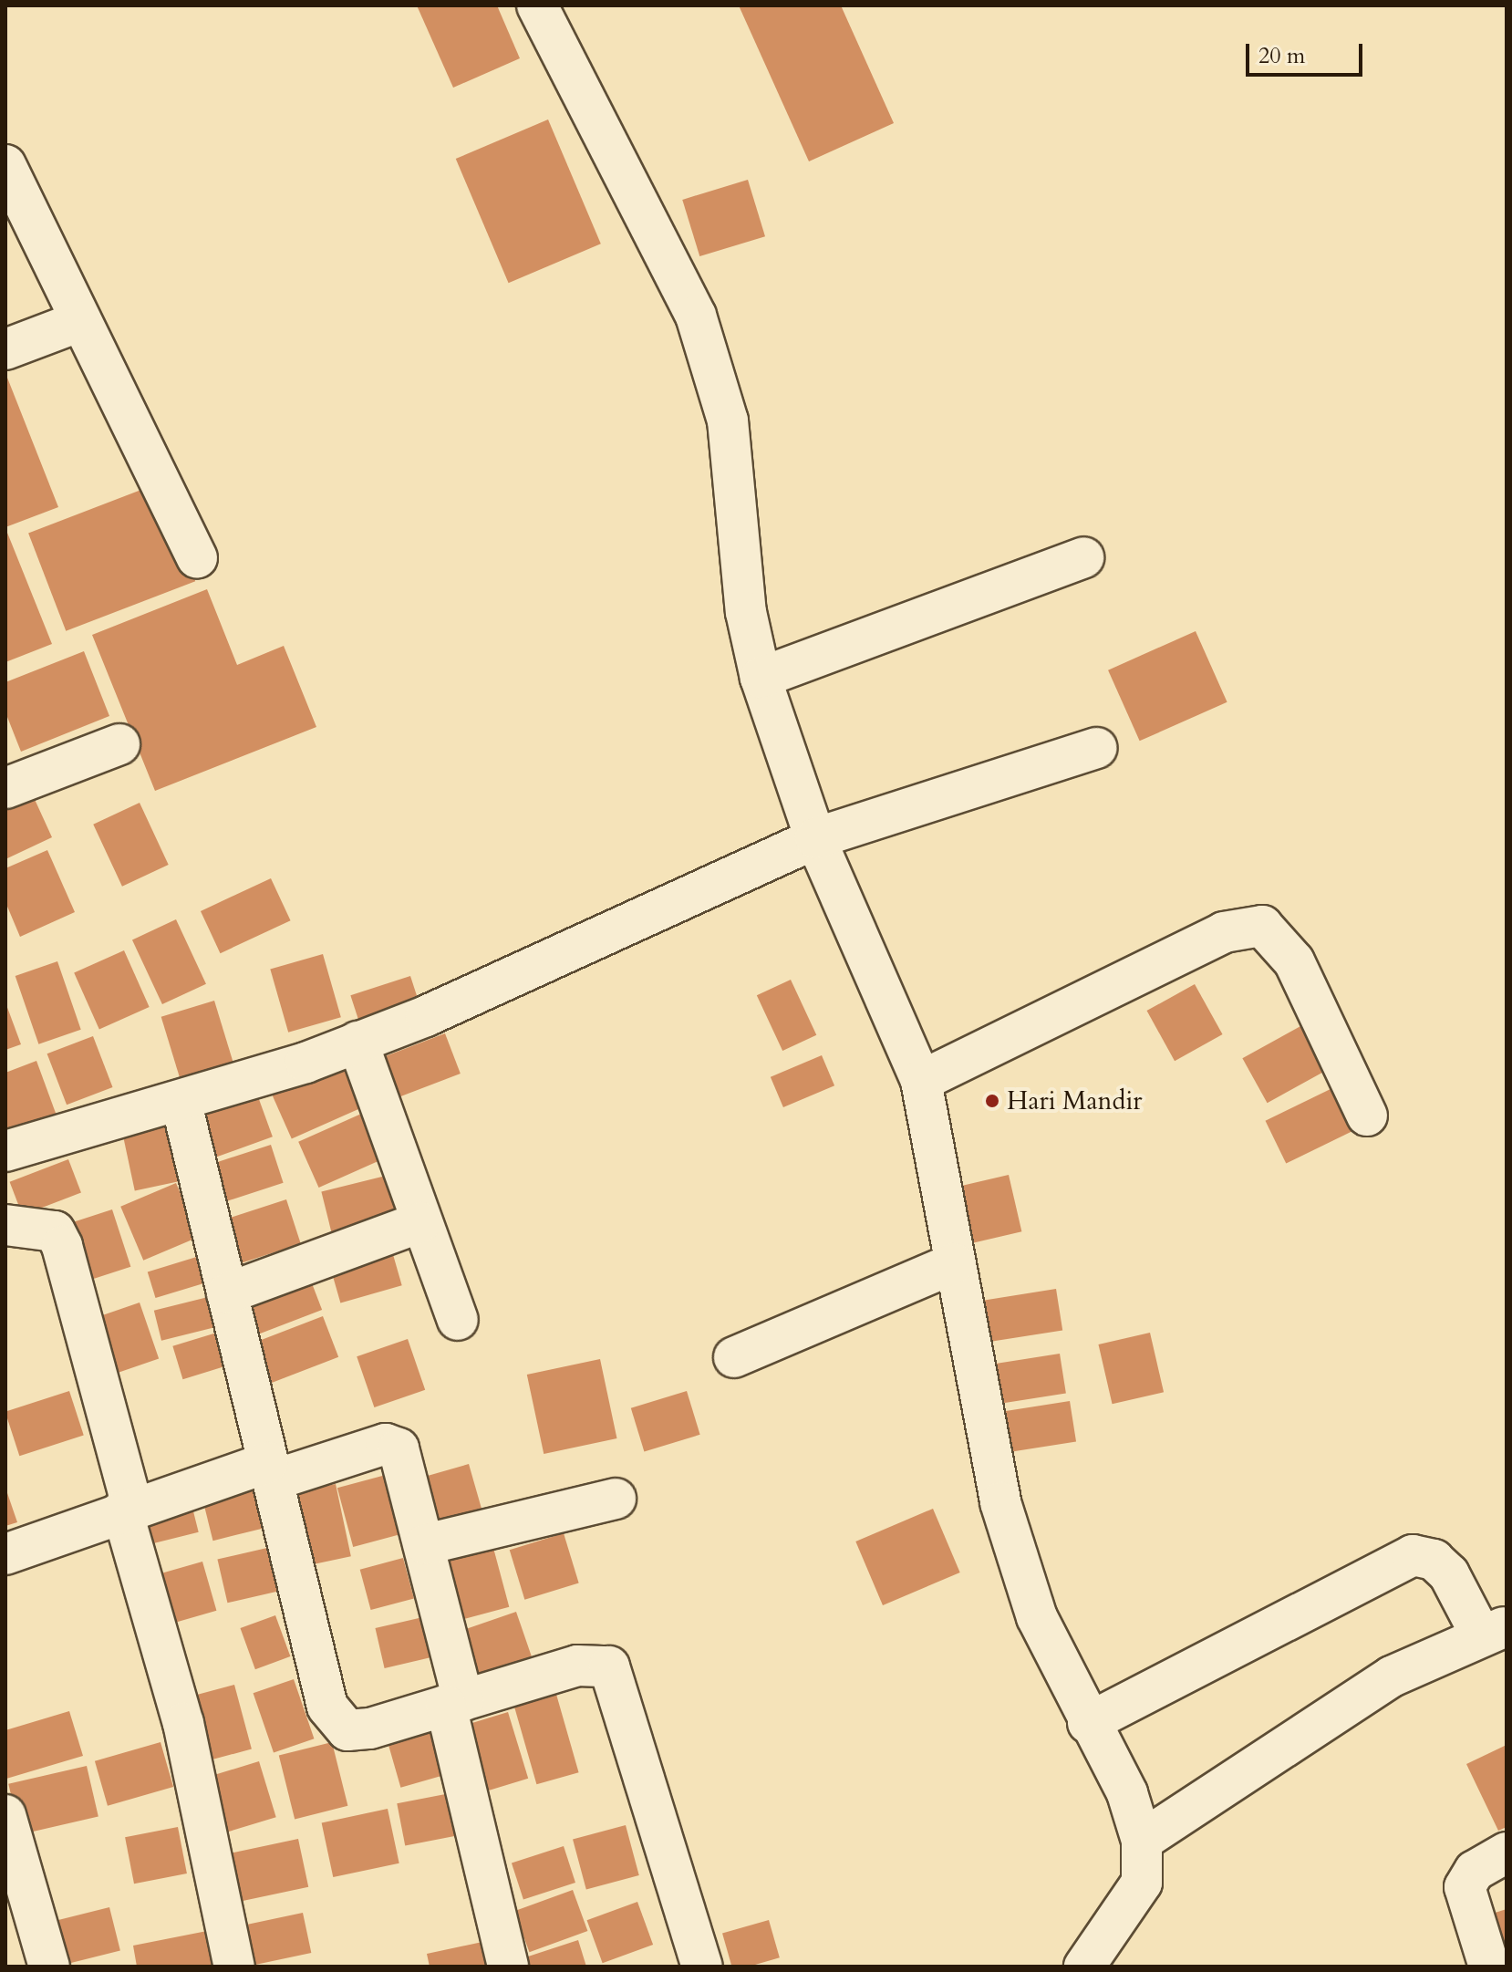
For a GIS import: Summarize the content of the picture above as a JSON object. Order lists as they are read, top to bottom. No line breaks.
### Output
{"places":["Hari Mandir"],"scale_bar":"20 m"}
